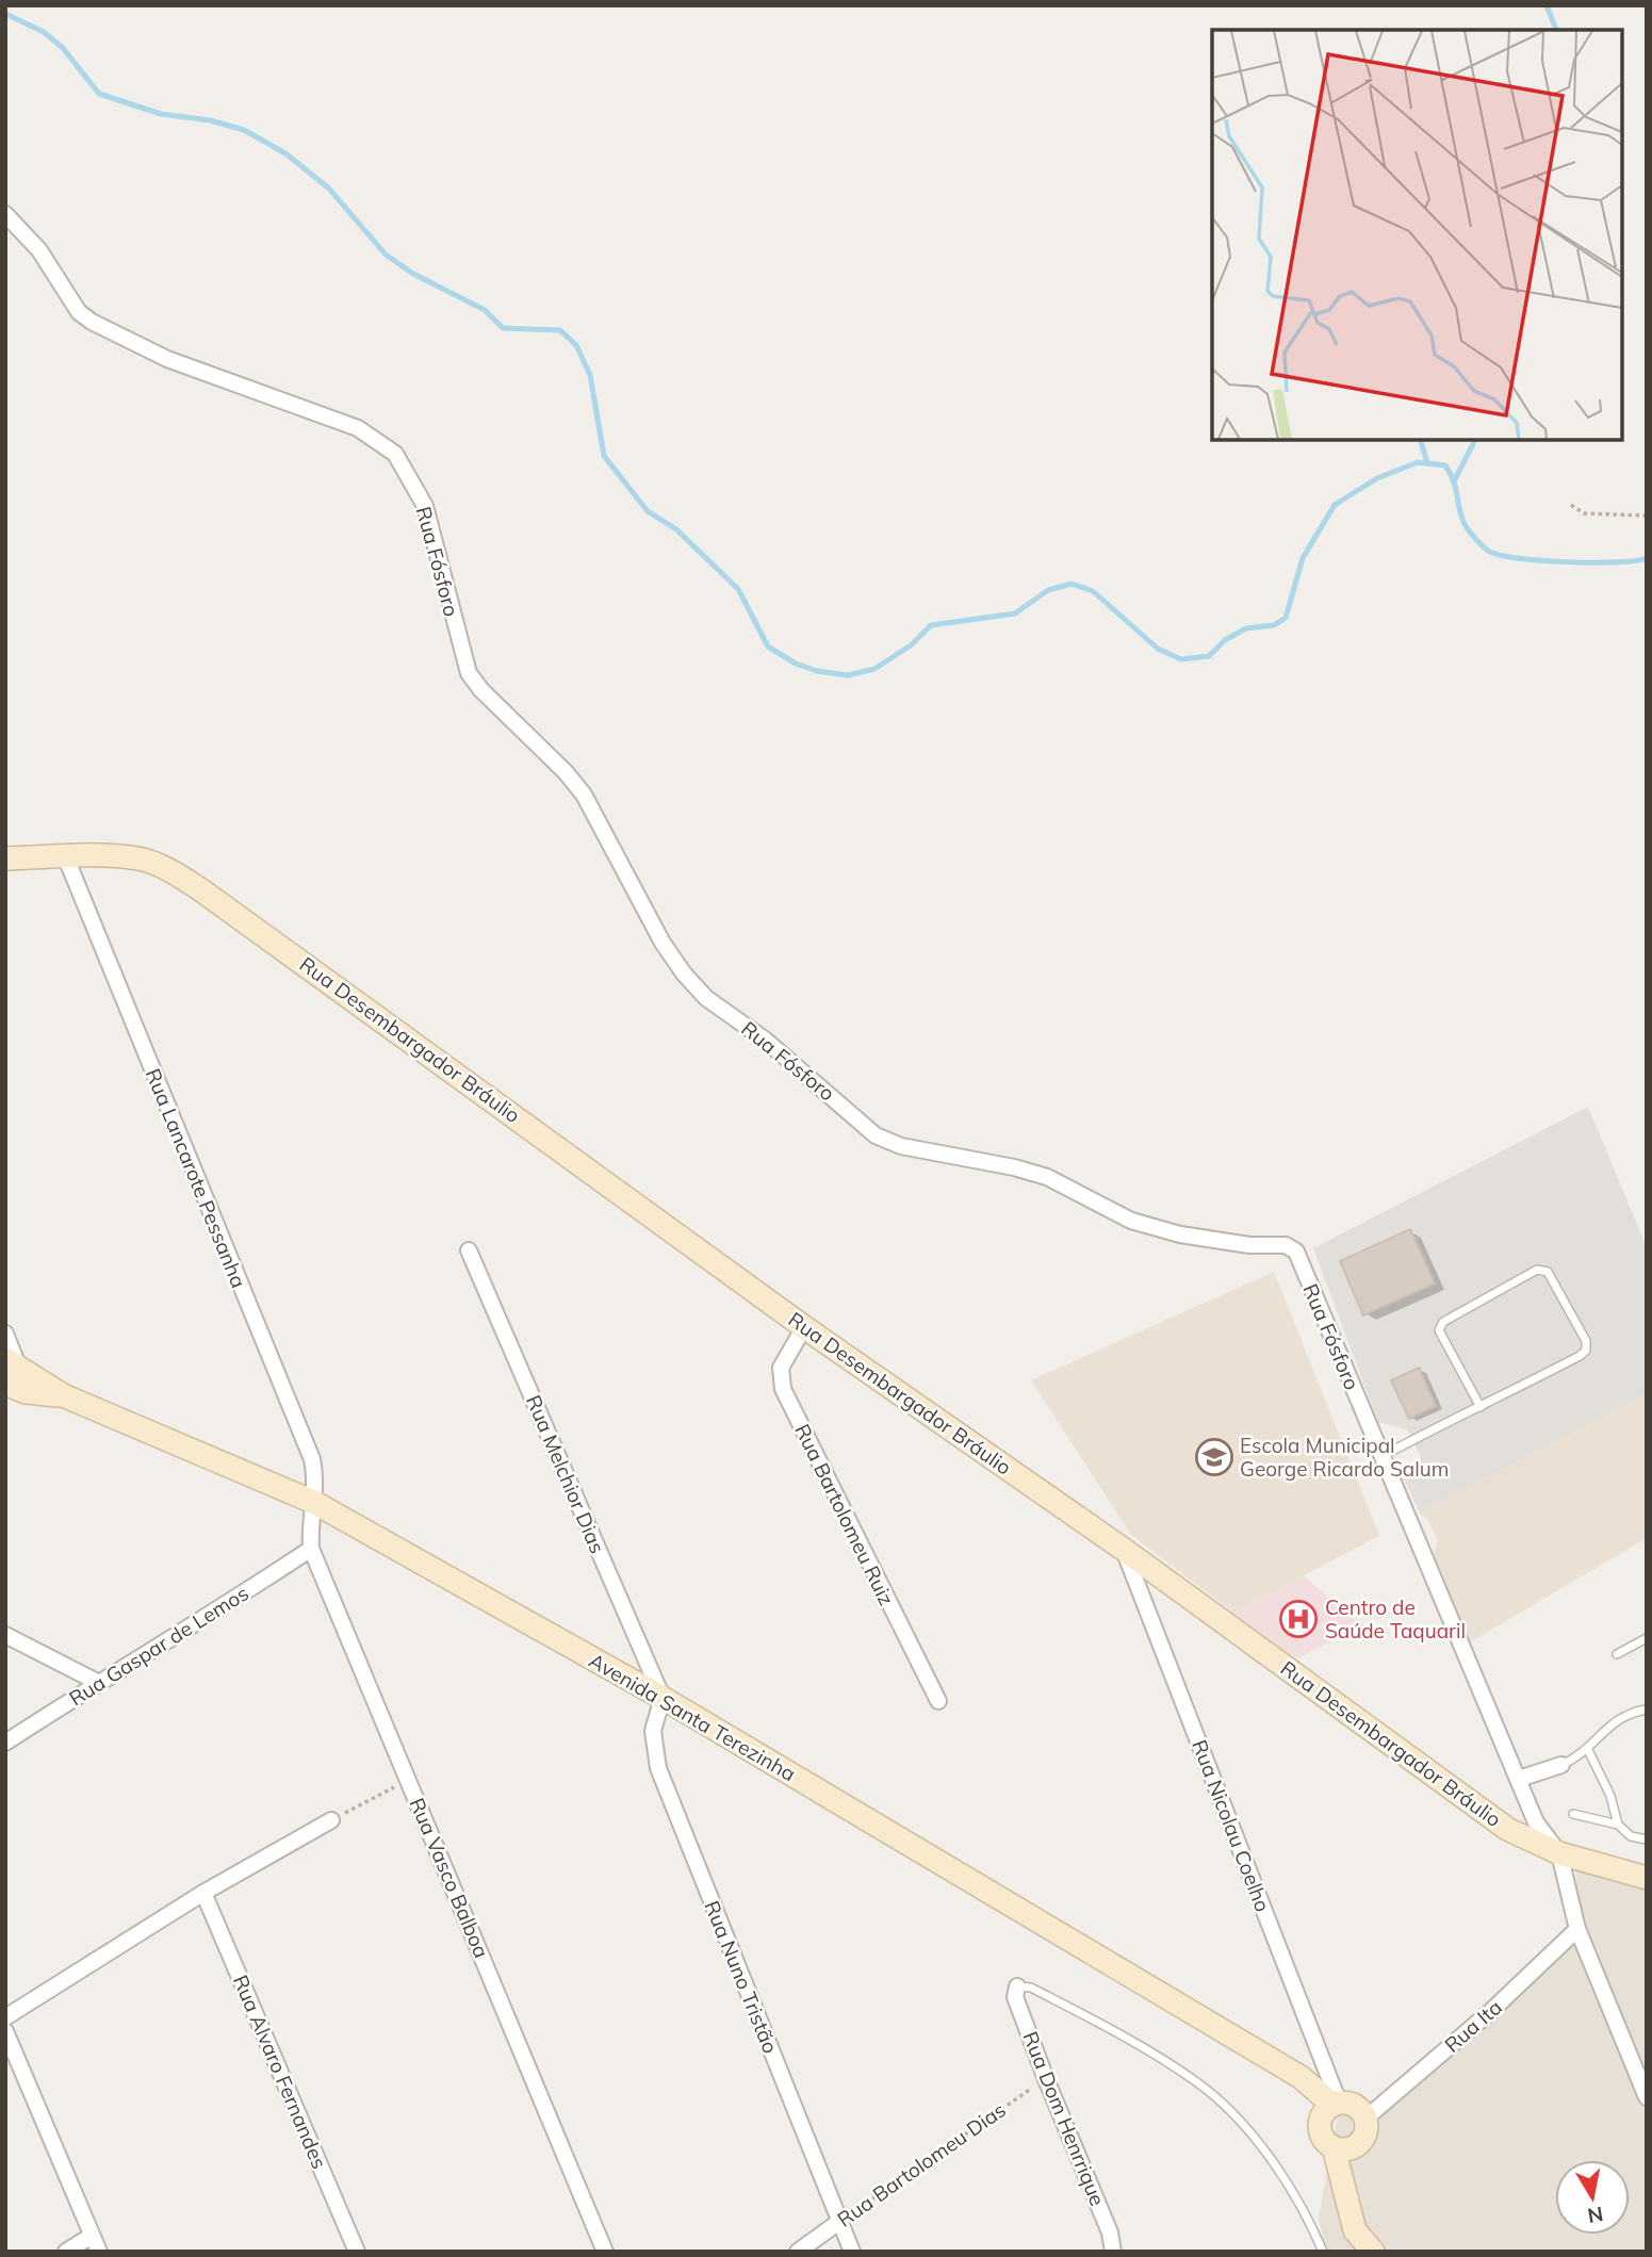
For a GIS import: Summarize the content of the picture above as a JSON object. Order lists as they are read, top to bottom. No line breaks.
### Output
{"streets":{"street":["Rua Fósforo","Rua Desembargador Bráulio","Rua Lancarote Pessanha","Rua Melchior Dias","Rua Bartolomeu Ruiz","Rua Gaspar de Lemos","Avenida Santa Terezinha","Rua Nicolau Coelho","Rua Vasco Balboa","Rua Nuno Tristão","Rua Ita","Rua Alvaro Fernandes","Rua Dom Henrrique","Rua Bartolomeu Dias"]},"crossings":[["Rua Fósforo","Rua Desembargador Bráulio"],["Rua Desembargador Bráulio","Rua Lancarote Pessanha"],["Rua Desembargador Bráulio","Rua Bartolomeu Ruiz"],["Rua Desembargador Bráulio","Rua Nicolau Coelho"],["Rua Lancarote Pessanha","Avenida Santa Terezinha"],["Rua Lancarote Pessanha","Rua Vasco Balboa"],["Rua Melchior Dias","Avenida Santa Terezinha"],["Rua Melchior Dias","Rua Nuno Tristão"],["Rua Gaspar de Lemos","Rua Vasco Balboa"],["Avenida Santa Terezinha","Rua Nicolau Coelho"],["Avenida Santa Terezinha","Rua Vasco Balboa"],["Avenida Santa Terezinha","Rua Nuno Tristão"],["Avenida Santa Terezinha","Rua Ita"],["Rua Nicolau Coelho","Rua Ita"],["Rua Nuno Tristão","Rua Bartolomeu Dias"],["Rua Dom Henrrique","Rua Bartolomeu Dias"]],"places":{"school or university":["Escola Municipal George Ricardo Salum"],"hospital":["Centro de Saúde Taquaril"]},"north":"bottom"}
